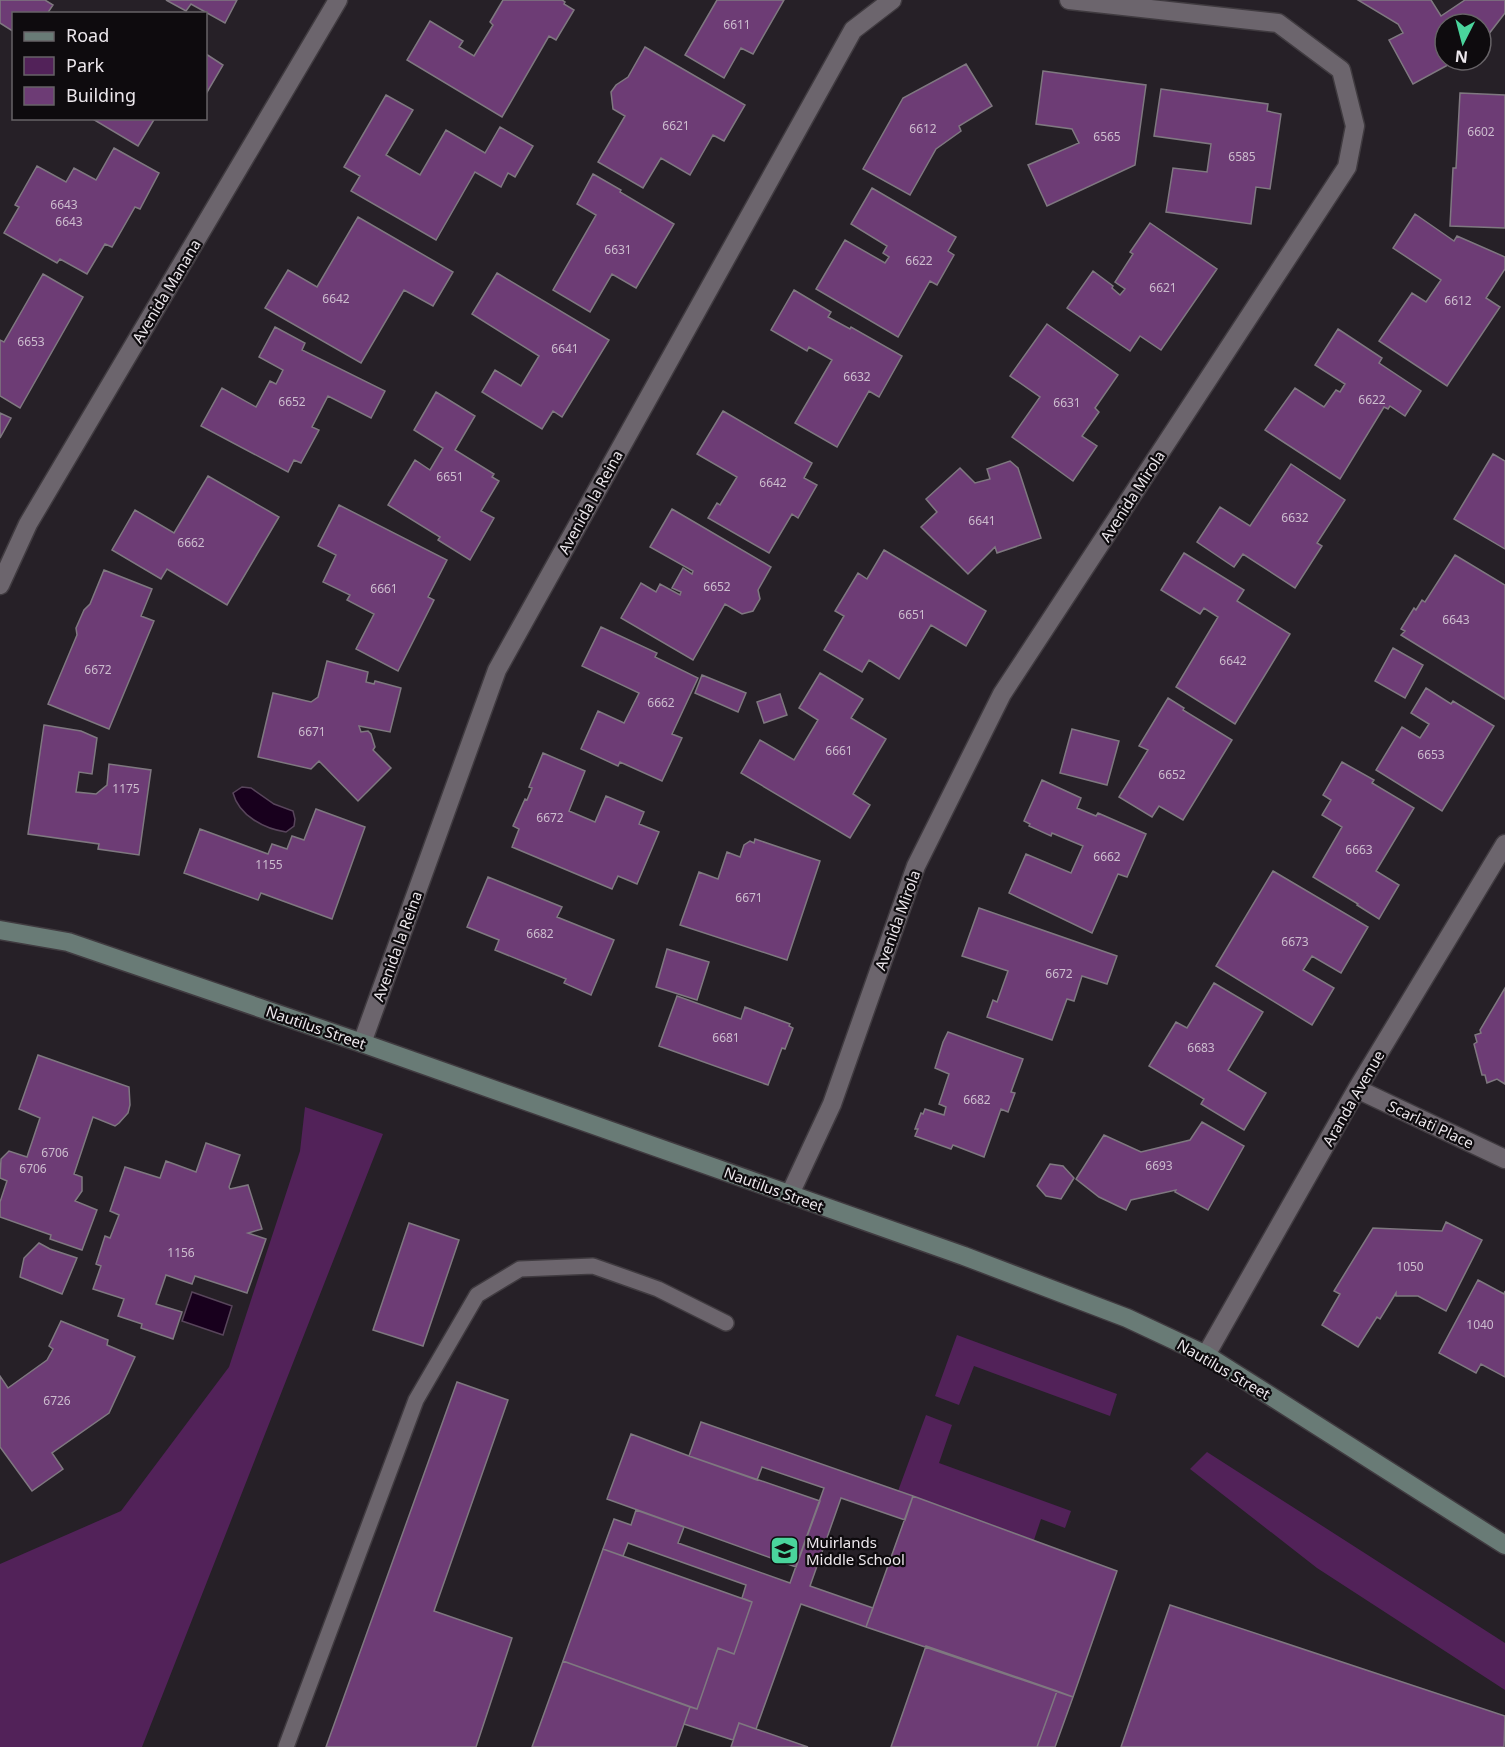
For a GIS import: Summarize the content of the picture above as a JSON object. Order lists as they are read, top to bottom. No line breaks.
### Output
{"streets":{"main road":["Nautilus Street"],"street":["Avenida Manana","Avenida Mirola","Avenida la Reina","Aranda Avenue","Scarlati Place"]},"crossings":[["Avenida Mirola","Nautilus Street"],["Avenida la Reina","Nautilus Street"],["Nautilus Street","Aranda Avenue"],["Aranda Avenue","Scarlati Place"]],"places":{"school or university":["Muirlands Middle School"]},"house_numbers":["6611","6621","6612","6602","6565","6585","6643","6643","6631","6622","6621","6642","6612","6653","6641","6632","6622","6652","6631","6651","6642","6632","6641","6662","6652","6661","6651","6643","6642","6672","6662","6671","6661","6653","6652","1175","6672","6663","6662","1155","6671","6682","6673","6672","6681","6683","6682","6706","6693","6706","1156","1050","1040","6726"],"legend":["Road","Park","Building"],"north":"bottom"}
